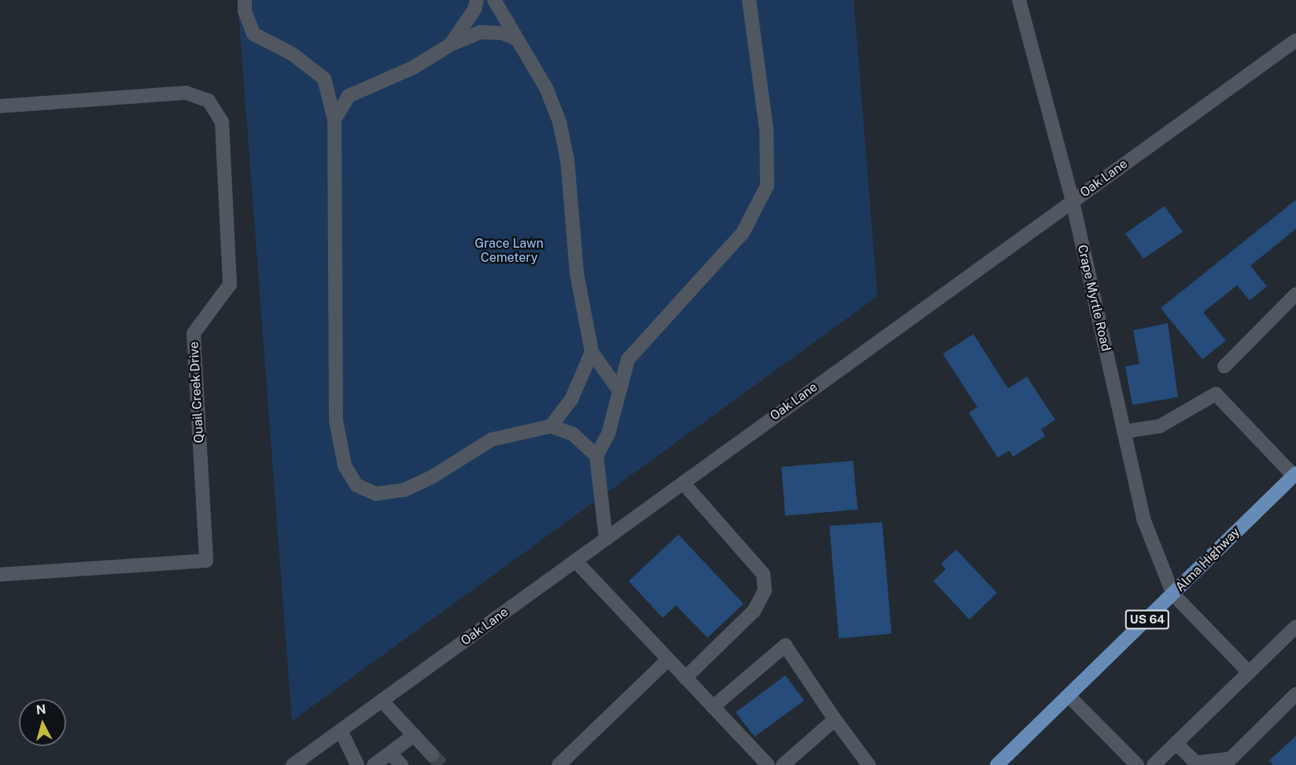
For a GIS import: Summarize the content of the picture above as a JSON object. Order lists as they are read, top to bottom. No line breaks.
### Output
{"streets":{"main road":["Alma Highway","US 64"],"street":["Oak Lane","Crape Myrtle Road","Quail Creek Drive"]},"crossings":[["Oak Lane","Crape Myrtle Road"],["Crape Myrtle Road","Alma Highway"]],"parks":["Grace Lawn Cemetery"],"north":"top"}
